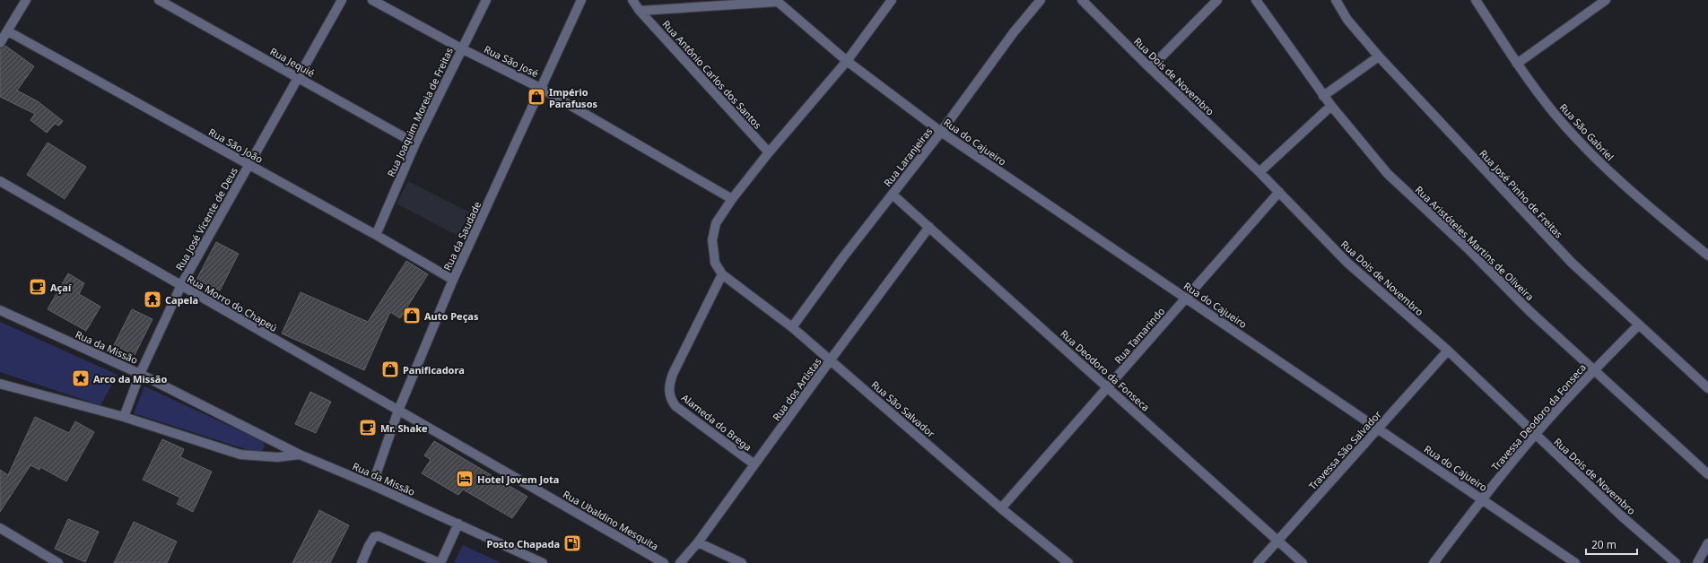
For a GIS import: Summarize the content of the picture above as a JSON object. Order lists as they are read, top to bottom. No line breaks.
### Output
{"streets":{"street":["Rua São José","Rua Jequié","Rua Antônio Carlos dos Santos","Rua Dois de Novembro","Rua Joaquim Moreia de Freitas","Rua São Gabriel","Rua do Cajueiro","Rua São João","Rua Laranjeiras","Rua José Pinho de Freitas","Rua José Vicente de Deus","Rua da Saudade","Rua Aristóteles Martins de Oliveira","Rua Morro do Chapeú","Rua Tamarindo","Rua da Missão","Rua Deodoro da Fonseca","Rua dos Artistas","Rua São Salvador","Travessa Deodoro da Fonseca","Alameda do Brega","Travessa São Salvador","Rua Ubaldino Mesquita"]},"crossings":[["Rua São José","Rua Joaquim Moreia de Freitas"],["Rua São José","Rua da Saudade"],["Rua Jequié","Rua Joaquim Moreia de Freitas"],["Rua Jequié","Rua José Vicente de Deus"],["Rua Antônio Carlos dos Santos","Rua do Cajueiro"],["Rua Dois de Novembro","Rua Tamarindo"],["Rua Dois de Novembro","Travessa Deodoro da Fonseca"],["Rua Dois de Novembro","Travessa São Salvador"],["Rua Joaquim Moreia de Freitas","Rua São João"],["Rua do Cajueiro","Rua Laranjeiras"],["Rua do Cajueiro","Rua Tamarindo"],["Rua do Cajueiro","Travessa Deodoro da Fonseca"],["Rua do Cajueiro","Travessa São Salvador"],["Rua São João","Rua José Vicente de Deus"],["Rua São João","Rua da Saudade"],["Rua Laranjeiras","Rua Deodoro da Fonseca"],["Rua Laranjeiras","Rua São Salvador"],["Rua José Pinho de Freitas","Travessa Deodoro da Fonseca"],["Rua José Vicente de Deus","Rua Morro do Chapeú"],["Rua José Vicente de Deus","Rua da Missão"],["Rua da Saudade","Rua Morro do Chapeú"],["Rua da Saudade","Rua da Missão"],["Rua da Saudade","Rua Ubaldino Mesquita"],["Rua Aristóteles Martins de Oliveira","Travessa Deodoro da Fonseca"],["Rua Morro do Chapeú","Rua Ubaldino Mesquita"],["Rua Tamarindo","Rua Deodoro da Fonseca"],["Rua Tamarindo","Rua São Salvador"],["Rua Deodoro da Fonseca","Rua dos Artistas"],["Rua Deodoro da Fonseca","Travessa São Salvador"],["Rua dos Artistas","Rua São Salvador"],["Rua dos Artistas","Alameda do Brega"],["Rua São Salvador","Alameda do Brega"]],"places":{"shop":["Império Parafusos","Auto Peças","Panificadora"],"cafe":["Açaí","Mr. Shake"],"temple":["Capela"],"place":["Arco da Missão"],"hotel":["Hotel Jovem Jota"],"fuel station":["Posto Chapada"]},"scale_bar":"20 m"}
